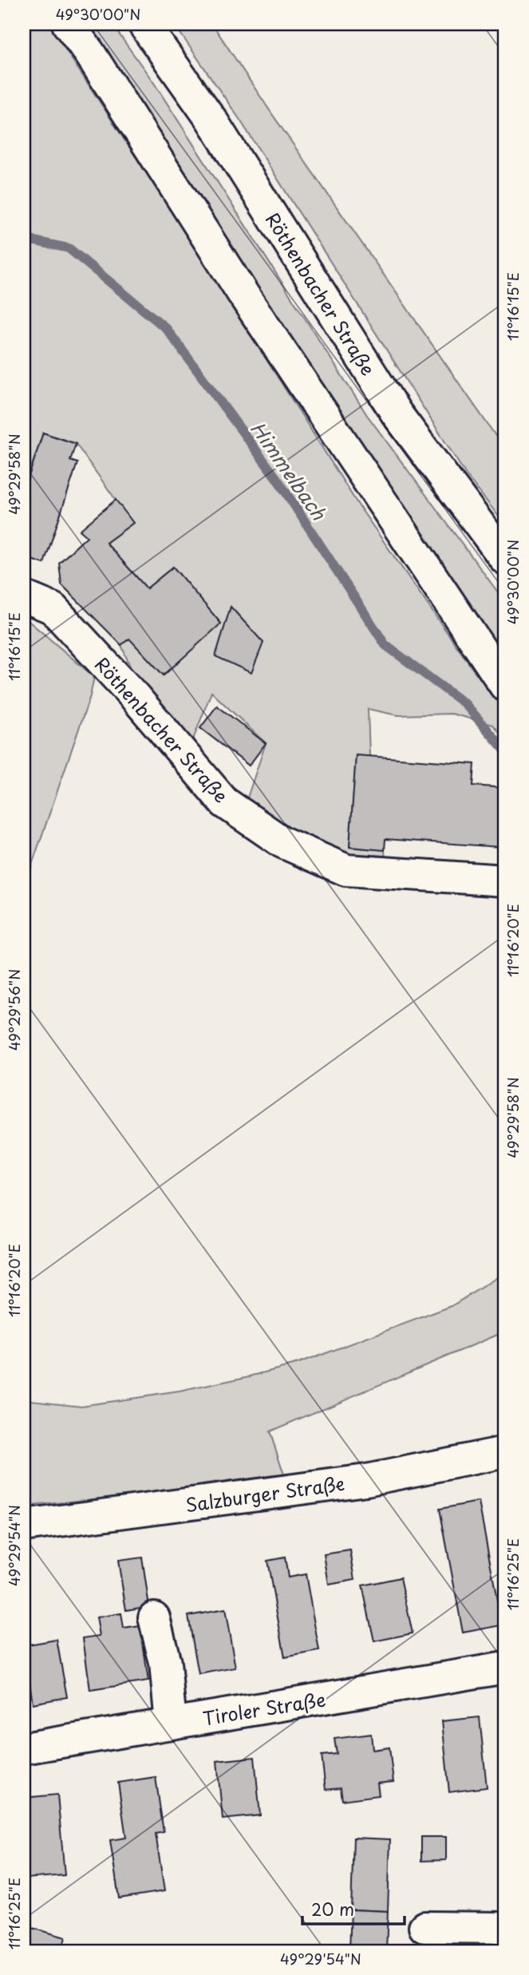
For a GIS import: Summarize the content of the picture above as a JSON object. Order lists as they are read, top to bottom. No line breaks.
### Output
{"streets":{"street":["Röthenbacher Straße","Salzburger Straße","Tiroler Straße"]},"water":["Himmelbach"],"scale_bar":"20 m","coordinates":["49°30'00\"N","11°16'15\"E","49°29'58\"N","11°16'20\"E","49°29'56\"N","49°29'54\"N","11°16'25\"E"]}
